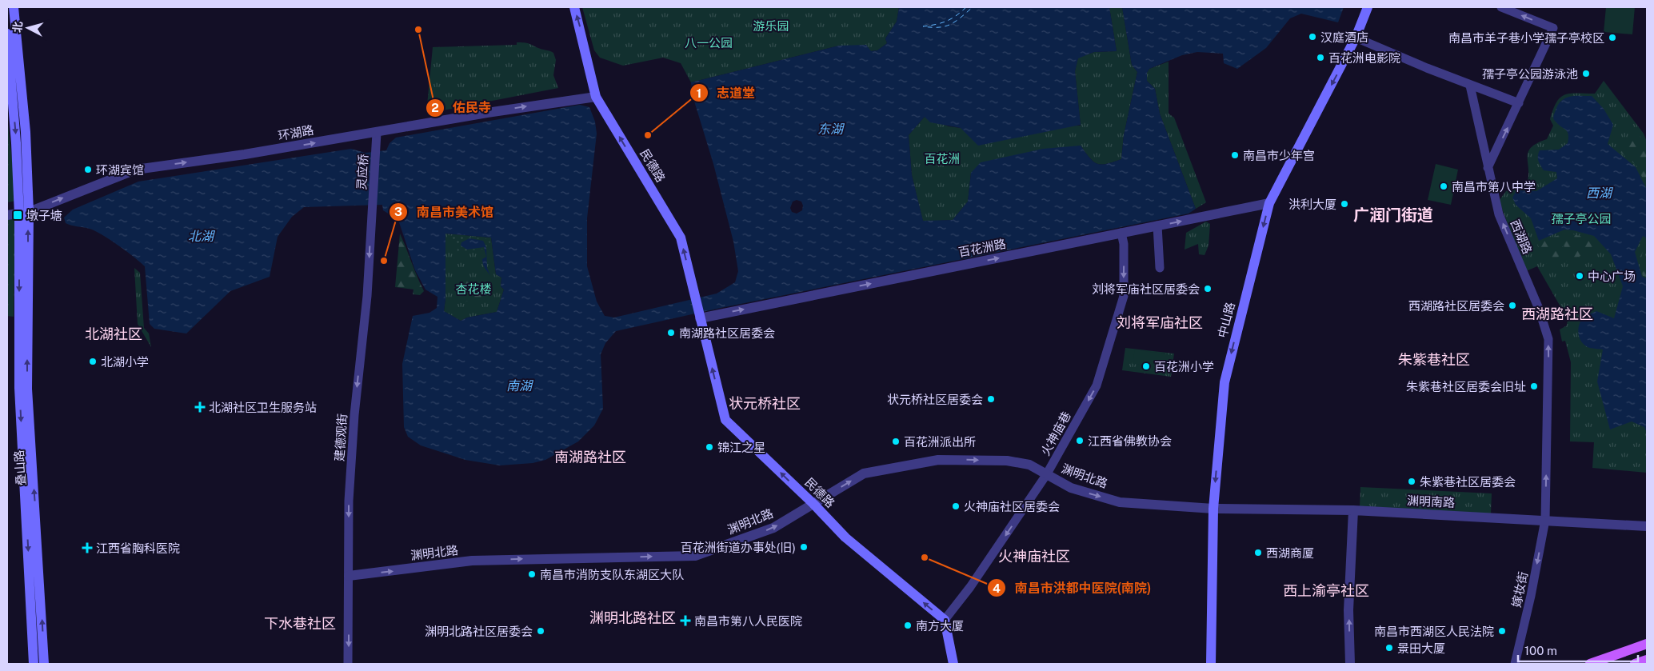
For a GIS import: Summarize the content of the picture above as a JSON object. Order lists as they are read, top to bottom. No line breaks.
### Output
{"streets":{"main road":["民德路","中山路","叠山路"],"street":["环湖路","灵应桥","西湖路","百花洲路","火神庙巷","建德观街","渊明北路","渊明南路","嫁妆街"]},"crossings":[["环湖路","民德路"],["环湖路","灵应桥"],["环湖路","叠山路"],["民德路","百花洲路"],["民德路","火神庙巷"],["民德路","渊明北路"],["灵应桥","建德观街"],["西湖路","渊明南路"],["西湖路","嫁妆街"],["百花洲路","中山路"],["百花洲路","火神庙巷"],["中山路","渊明北路"],["中山路","渊明南路"],["火神庙巷","渊明北路"],["建德观街","渊明北路"],["渊明北路","渊明南路"],["渊明南路","嫁妆街"]],"one_way":["环湖路","民德路","西湖路","百花洲路","中山路","火神庙巷","建德观街","渊明北路","嫁妆街"],"districts":["广润门街道","西湖路社区","刘将军庙社区","北湖社区","朱紫巷社区","状元桥社区","南湖路社区","火神庙社区","西上渝亭社区","渊明北路社区","下水巷社区"],"water":["东湖","西湖","北湖","南湖"],"parks":["游乐园","八一公园","百花洲","孺子亭公园","杏花楼"],"places":{"other":["佑民寺","汉庭酒店","南昌市羊子巷小学孺子亭校区","百花洲电影院","孺子亭公园游泳池","志道堂","南昌市少年宫","环湖宾馆","南昌市第八中学","洪利大厦","南昌市美术馆","中心广场","刘将军庙社区居委会","西湖路社区居委会","南湖路社区居委会","北湖小学","百花洲小学","朱紫巷社区居委会旧址","状元桥社区居委会","江西省佛教协会","百花洲派出所","锦江之星","朱紫巷社区居委会","火神庙社区居委会","百花洲街道办事处(旧)","西湖商厦","南昌市洪都中医院(南院)","南昌市消防支队东湖区大队","南方大厦","渊明北路社区居委会","南昌市西湖区人民法院","景田大厦"],"transit":["墩子塘"],"health":["北湖社区卫生服务站","江西省胸科医院","南昌市第八人民医院"]},"scale_bar":"100 m","north":"left"}
